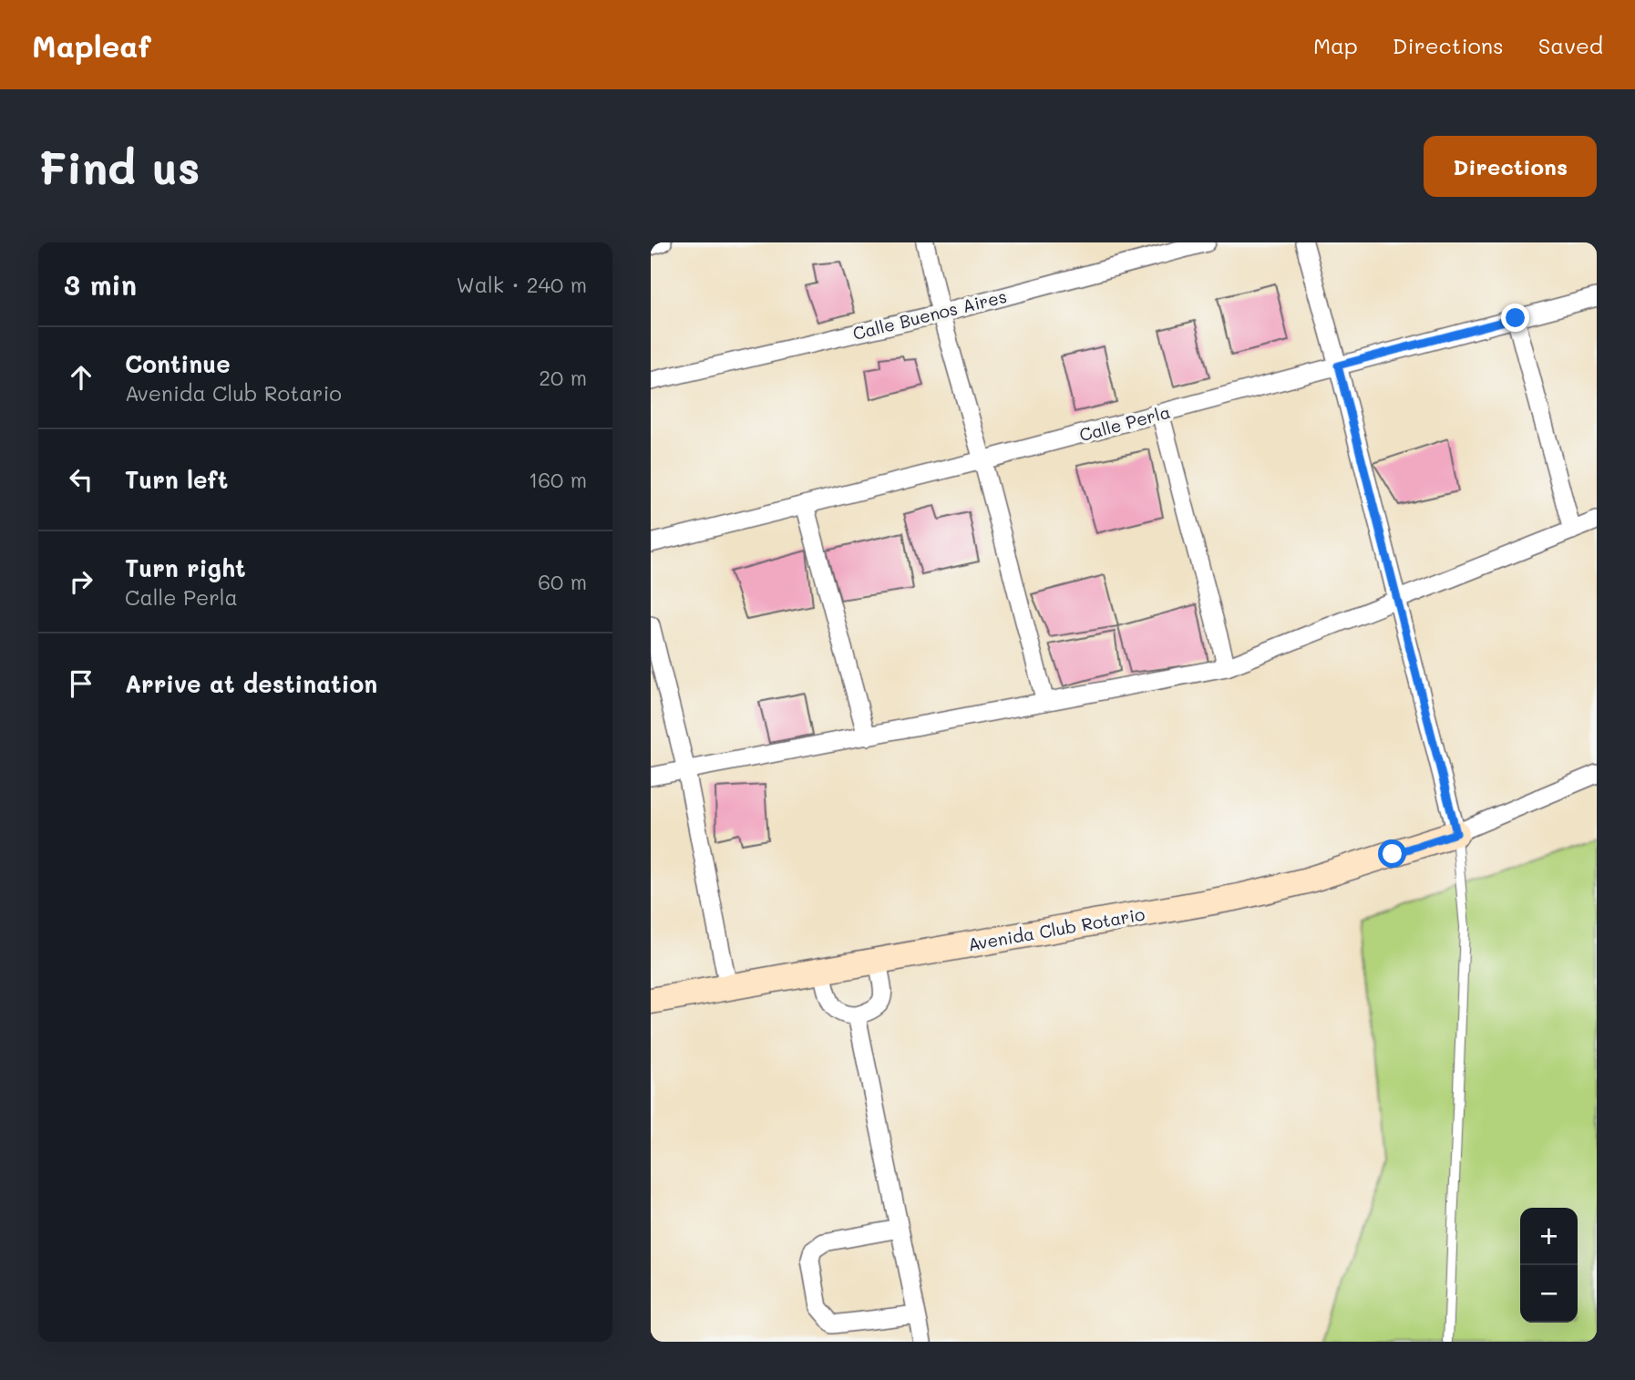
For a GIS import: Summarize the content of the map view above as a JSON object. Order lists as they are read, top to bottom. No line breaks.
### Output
{"streets":{"main road":["Avenida Club Rotario"],"street":["Calle Buenos Aires","Calle Perla"]},"page":{"header":"Mapleaf","nav":["Map","Directions","Saved"],"buttons":"Directions","title":"Find us","heading":["3 min","Walk · 240 m"],"list":[["Continue","Avenida Club Rotario","20 m"],["Turn left","160 m"],["Turn right","Calle Perla","60 m"],"Arrive at destination"],"map_buttons":["+","−"]}}
